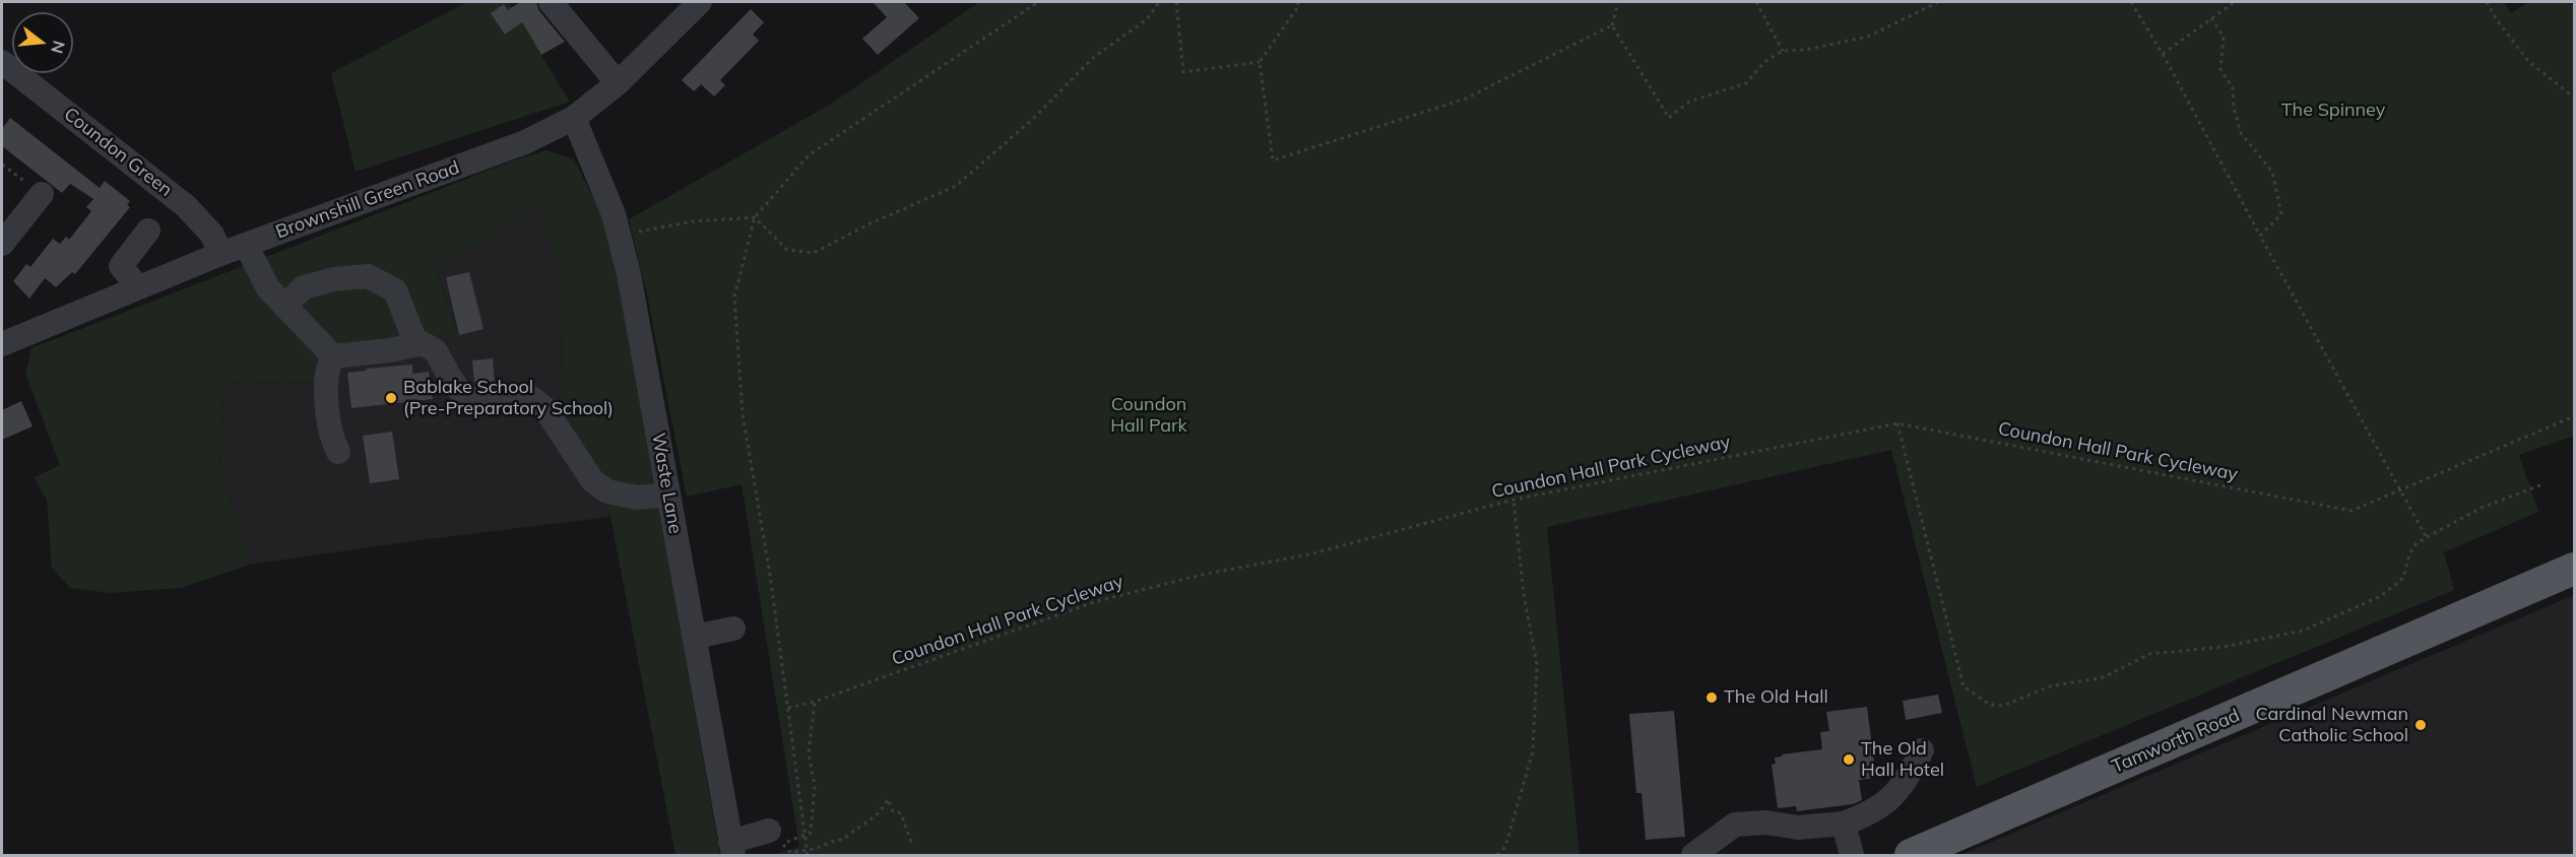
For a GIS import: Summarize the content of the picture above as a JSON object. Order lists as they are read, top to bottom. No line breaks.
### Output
{"streets":{"main road":["Tamworth Road"],"street":["Coundon Green","Brownshill Green Road","Waste Lane"],"path":["Coundon Hall Park Cycleway"]},"crossings":[["Coundon Green","Brownshill Green Road"],["Brownshill Green Road","Waste Lane"]],"parks":["The Spinney","Coundon Hall Park"],"places":["Bablake School (Pre-Preparatory School)","The Old Hall","Cardinal Newman Catholic School","The Old Hall Hotel"],"north":"right"}
